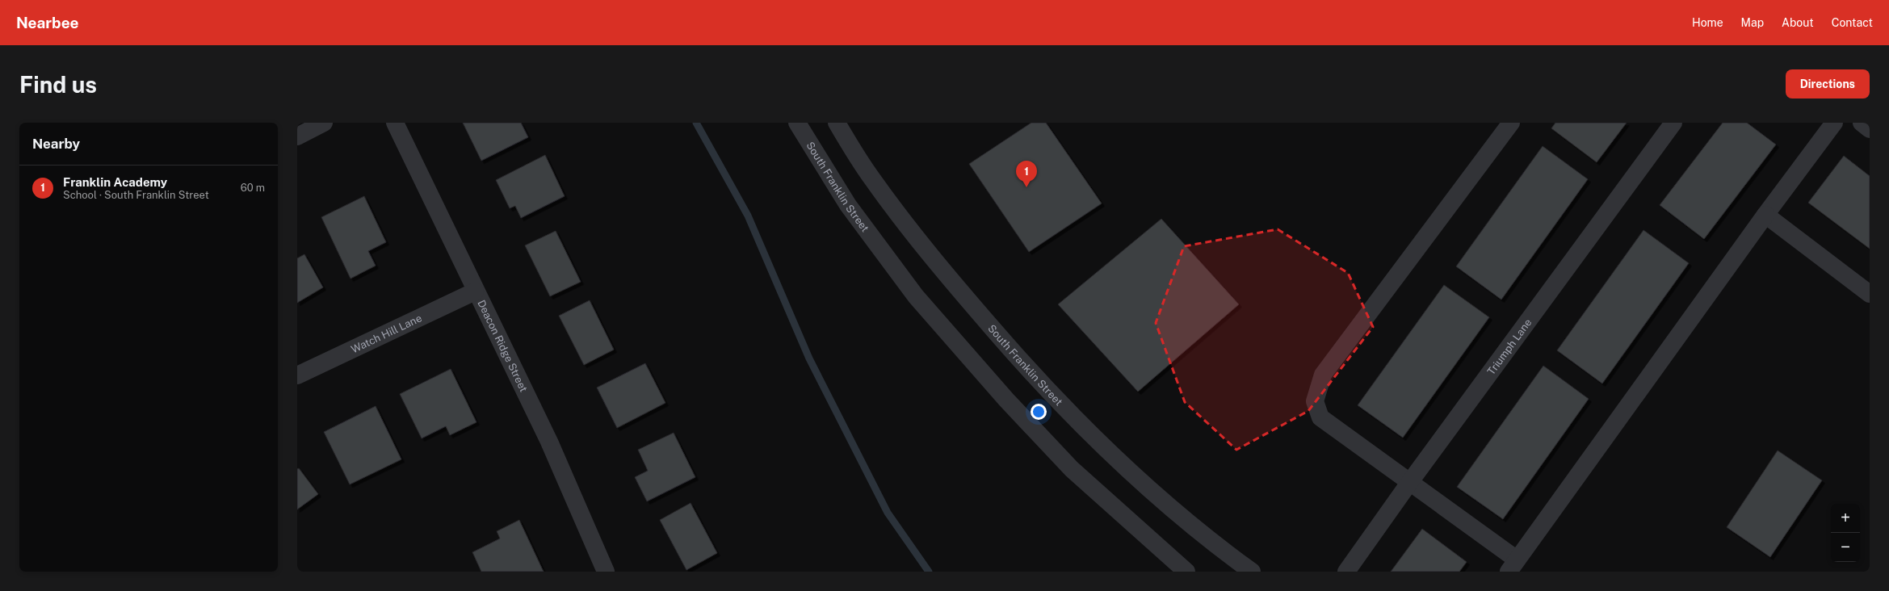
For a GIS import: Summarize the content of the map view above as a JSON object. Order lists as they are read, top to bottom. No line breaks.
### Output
{"streets":{"street":["South Franklin Street","Watch Hill Lane","Deacon Ridge Street","Triumph Lane"]},"crossings":[["Watch Hill Lane","Deacon Ridge Street"]],"page":{"header":"Nearbee","nav":["Home","Map","About","Contact"],"buttons":"Directions","title":"Find us","heading":"Nearby","pins":"1","list":[{"mark":"1","name":"Franklin Academy","note":"School · South Franklin Street","value":"60 m"}],"map_buttons":["+","−"]}}
